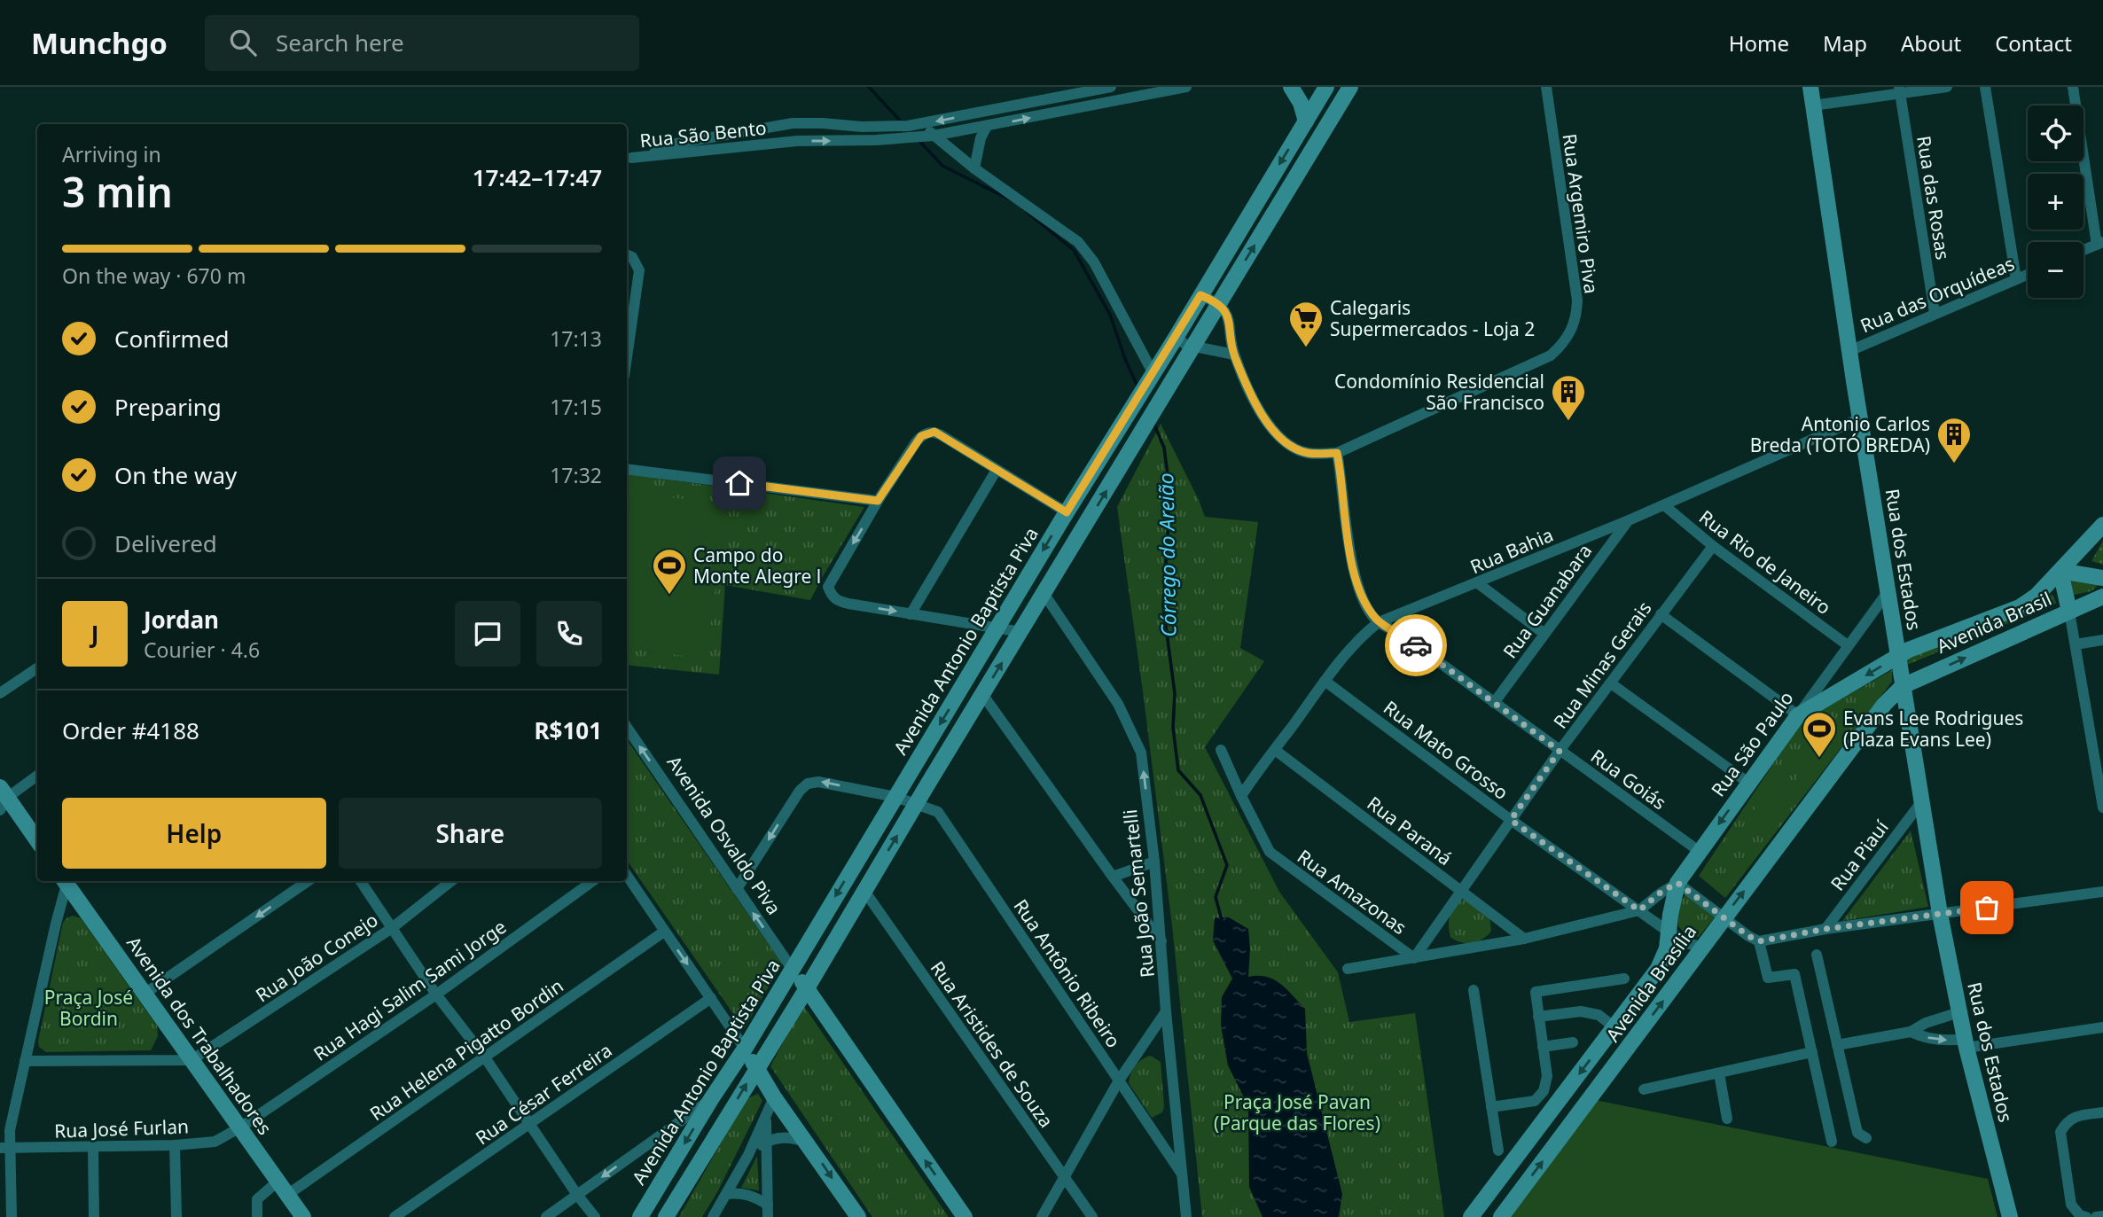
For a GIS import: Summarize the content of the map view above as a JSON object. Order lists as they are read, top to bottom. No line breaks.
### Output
{"streets":{"main road":["Rua dos Estados","Avenida Brasil","Avenida Antonio Baptista Piva","Rua São Paulo","Avenida Brasília","Avenida dos Trabalhadores"],"street":["Rua São Bento","Rua das Rosas","Rua Argemiro Piva","Rua das Orquídeas","Rua Bahia","Rua Rio de Janeiro","Rua Guanabara","Rua Minas Gerais","Rua Mato Grosso","Rua Goiás","Rua Paraná","Avenida Osvaldo Piva","Rua Piauí","Rua Amazonas","Rua João Semartelli","Rua João Conejo","Rua Antônio Ribeiro","Rua Hagi Salim Sami Jorge","Rua Aristides de Souza","Rua Helena Pigatto Bordin","Rua César Ferreira","Rua José Furlan"]},"crossings":[["Rua das Rosas","Rua das Orquídeas"],["Rua Argemiro Piva","Rua Goiás"],["Rua das Orquídeas","Rua dos Estados"],["Rua Bahia","Rua dos Estados"],["Rua Bahia","Rua Rio de Janeiro"],["Rua Bahia","Rua Guanabara"],["Rua Bahia","Rua Mato Grosso"],["Rua Bahia","Rua Goiás"],["Rua Bahia","Rua Paraná"],["Rua Bahia","Rua Amazonas"],["Rua dos Estados","Avenida Brasil"],["Rua dos Estados","Rua São Paulo"],["Rua dos Estados","Rua Piauí"],["Rua dos Estados","Avenida Brasília"],["Rua Rio de Janeiro","Rua Minas Gerais"],["Rua Rio de Janeiro","Rua São Paulo"],["Rua Guanabara","Rua Goiás"],["Avenida Brasil","Avenida Brasília"],["Avenida Antonio Baptista Piva","Avenida Osvaldo Piva"],["Avenida Antonio Baptista Piva","Rua Antônio Ribeiro"],["Rua Minas Gerais","Rua São Paulo"],["Rua Minas Gerais","Rua Mato Grosso"],["Rua Minas Gerais","Rua Goiás"],["Rua Minas Gerais","Rua Paraná"],["Rua Minas Gerais","Rua Amazonas"],["Rua São Paulo","Rua Mato Grosso"],["Rua São Paulo","Rua Goiás"],["Rua São Paulo","Rua Paraná"],["Rua São Paulo","Rua Amazonas"],["Rua São Paulo","Avenida Brasília"],["Avenida Osvaldo Piva","Rua Antônio Ribeiro"],["Rua João Semartelli","Rua Antônio Ribeiro"],["Rua João Conejo","Avenida dos Trabalhadores"],["Rua Hagi Salim Sami Jorge","Avenida dos Trabalhadores"],["Rua Hagi Salim Sami Jorge","Rua José Furlan"],["Avenida dos Trabalhadores","Rua Helena Pigatto Bordin"],["Avenida dos Trabalhadores","Rua José Furlan"]],"water":["Córrego do Areião"],"parks":["Praça José Bordin","Praça José Pavan (Parque das Flores)"],"places":{"supermarket":["Calegaris Supermercados - Loja 2"],"building":["Condomínio Residencial São Francisco","Antonio Carlos Breda (TOTÓ BREDA)"],"sports":["Campo do Monte Alegre l","Evans Lee Rodrigues (Plaza Evans Lee)"]},"page":{"header":"Munchgo","search":"Search here","nav":["Home","Map","About","Contact"],"map_buttons":["+","−"],"heading":["3 min","Arriving in","17:42–17:47"],"panel":["Jordan","Courier · 4.6","Order #4188","R$101"],"bar":"On the way · 670 m","list":[["Confirmed","17:13"],["Preparing","17:15"],["On the way","17:32"],"Delivered"],"round":"J","buttons":["Help","Share"]}}
